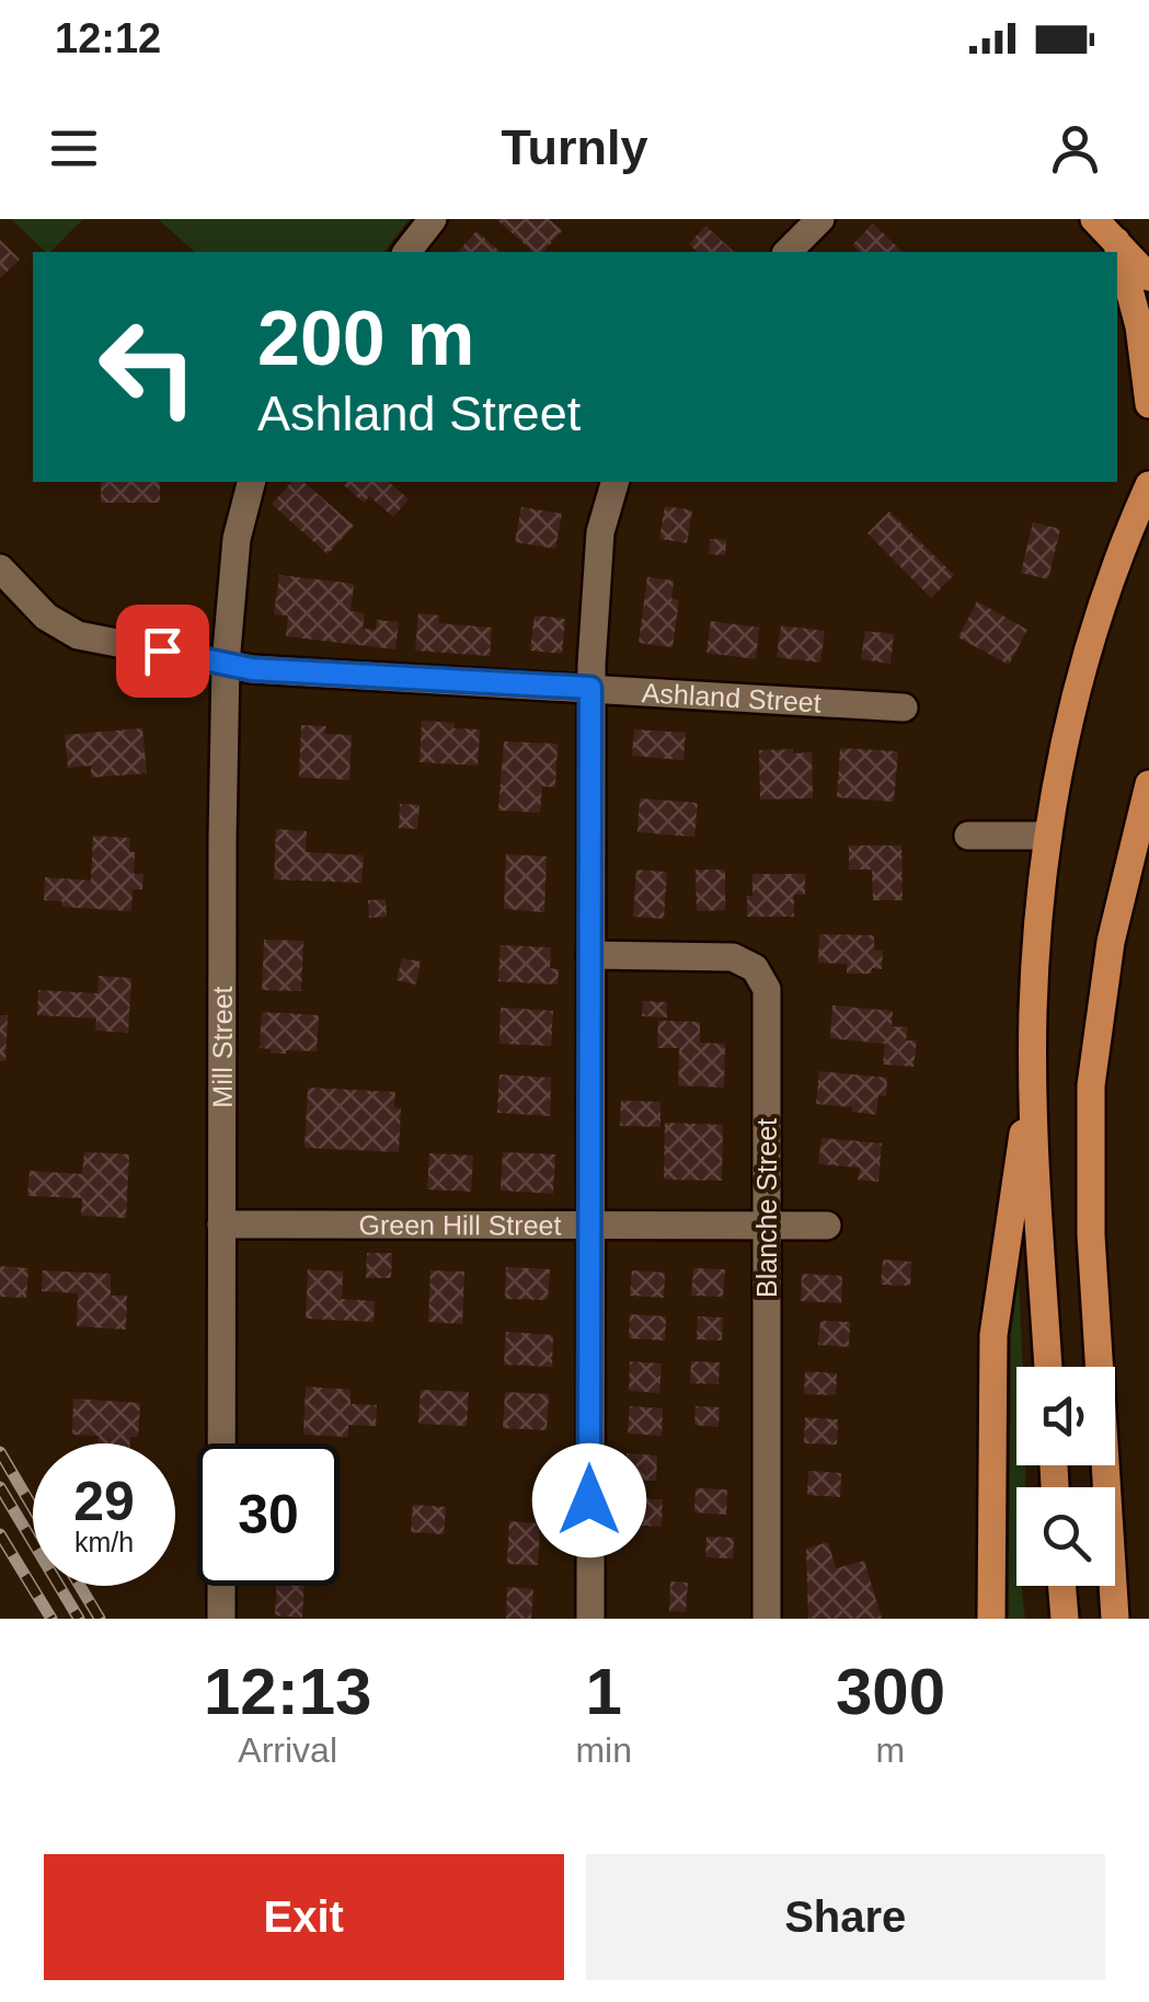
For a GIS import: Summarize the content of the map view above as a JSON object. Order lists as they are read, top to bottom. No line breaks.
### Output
{"streets":{"street":["Ashland Street","Mill Street","Blanche Street","Green Hill Street"]},"crossings":[["Ashland Street","Mill Street"],["Mill Street","Green Hill Street"],["Blanche Street","Green Hill Street"]],"page":{"status":"12:12","header":"Turnly","turn":["200 m","Ashland Street"],"speed":"29 km/h","limit":"30","eta":["12:13","Arrival","1","min","300","m"],"buttons":["Exit","Share"]}}
